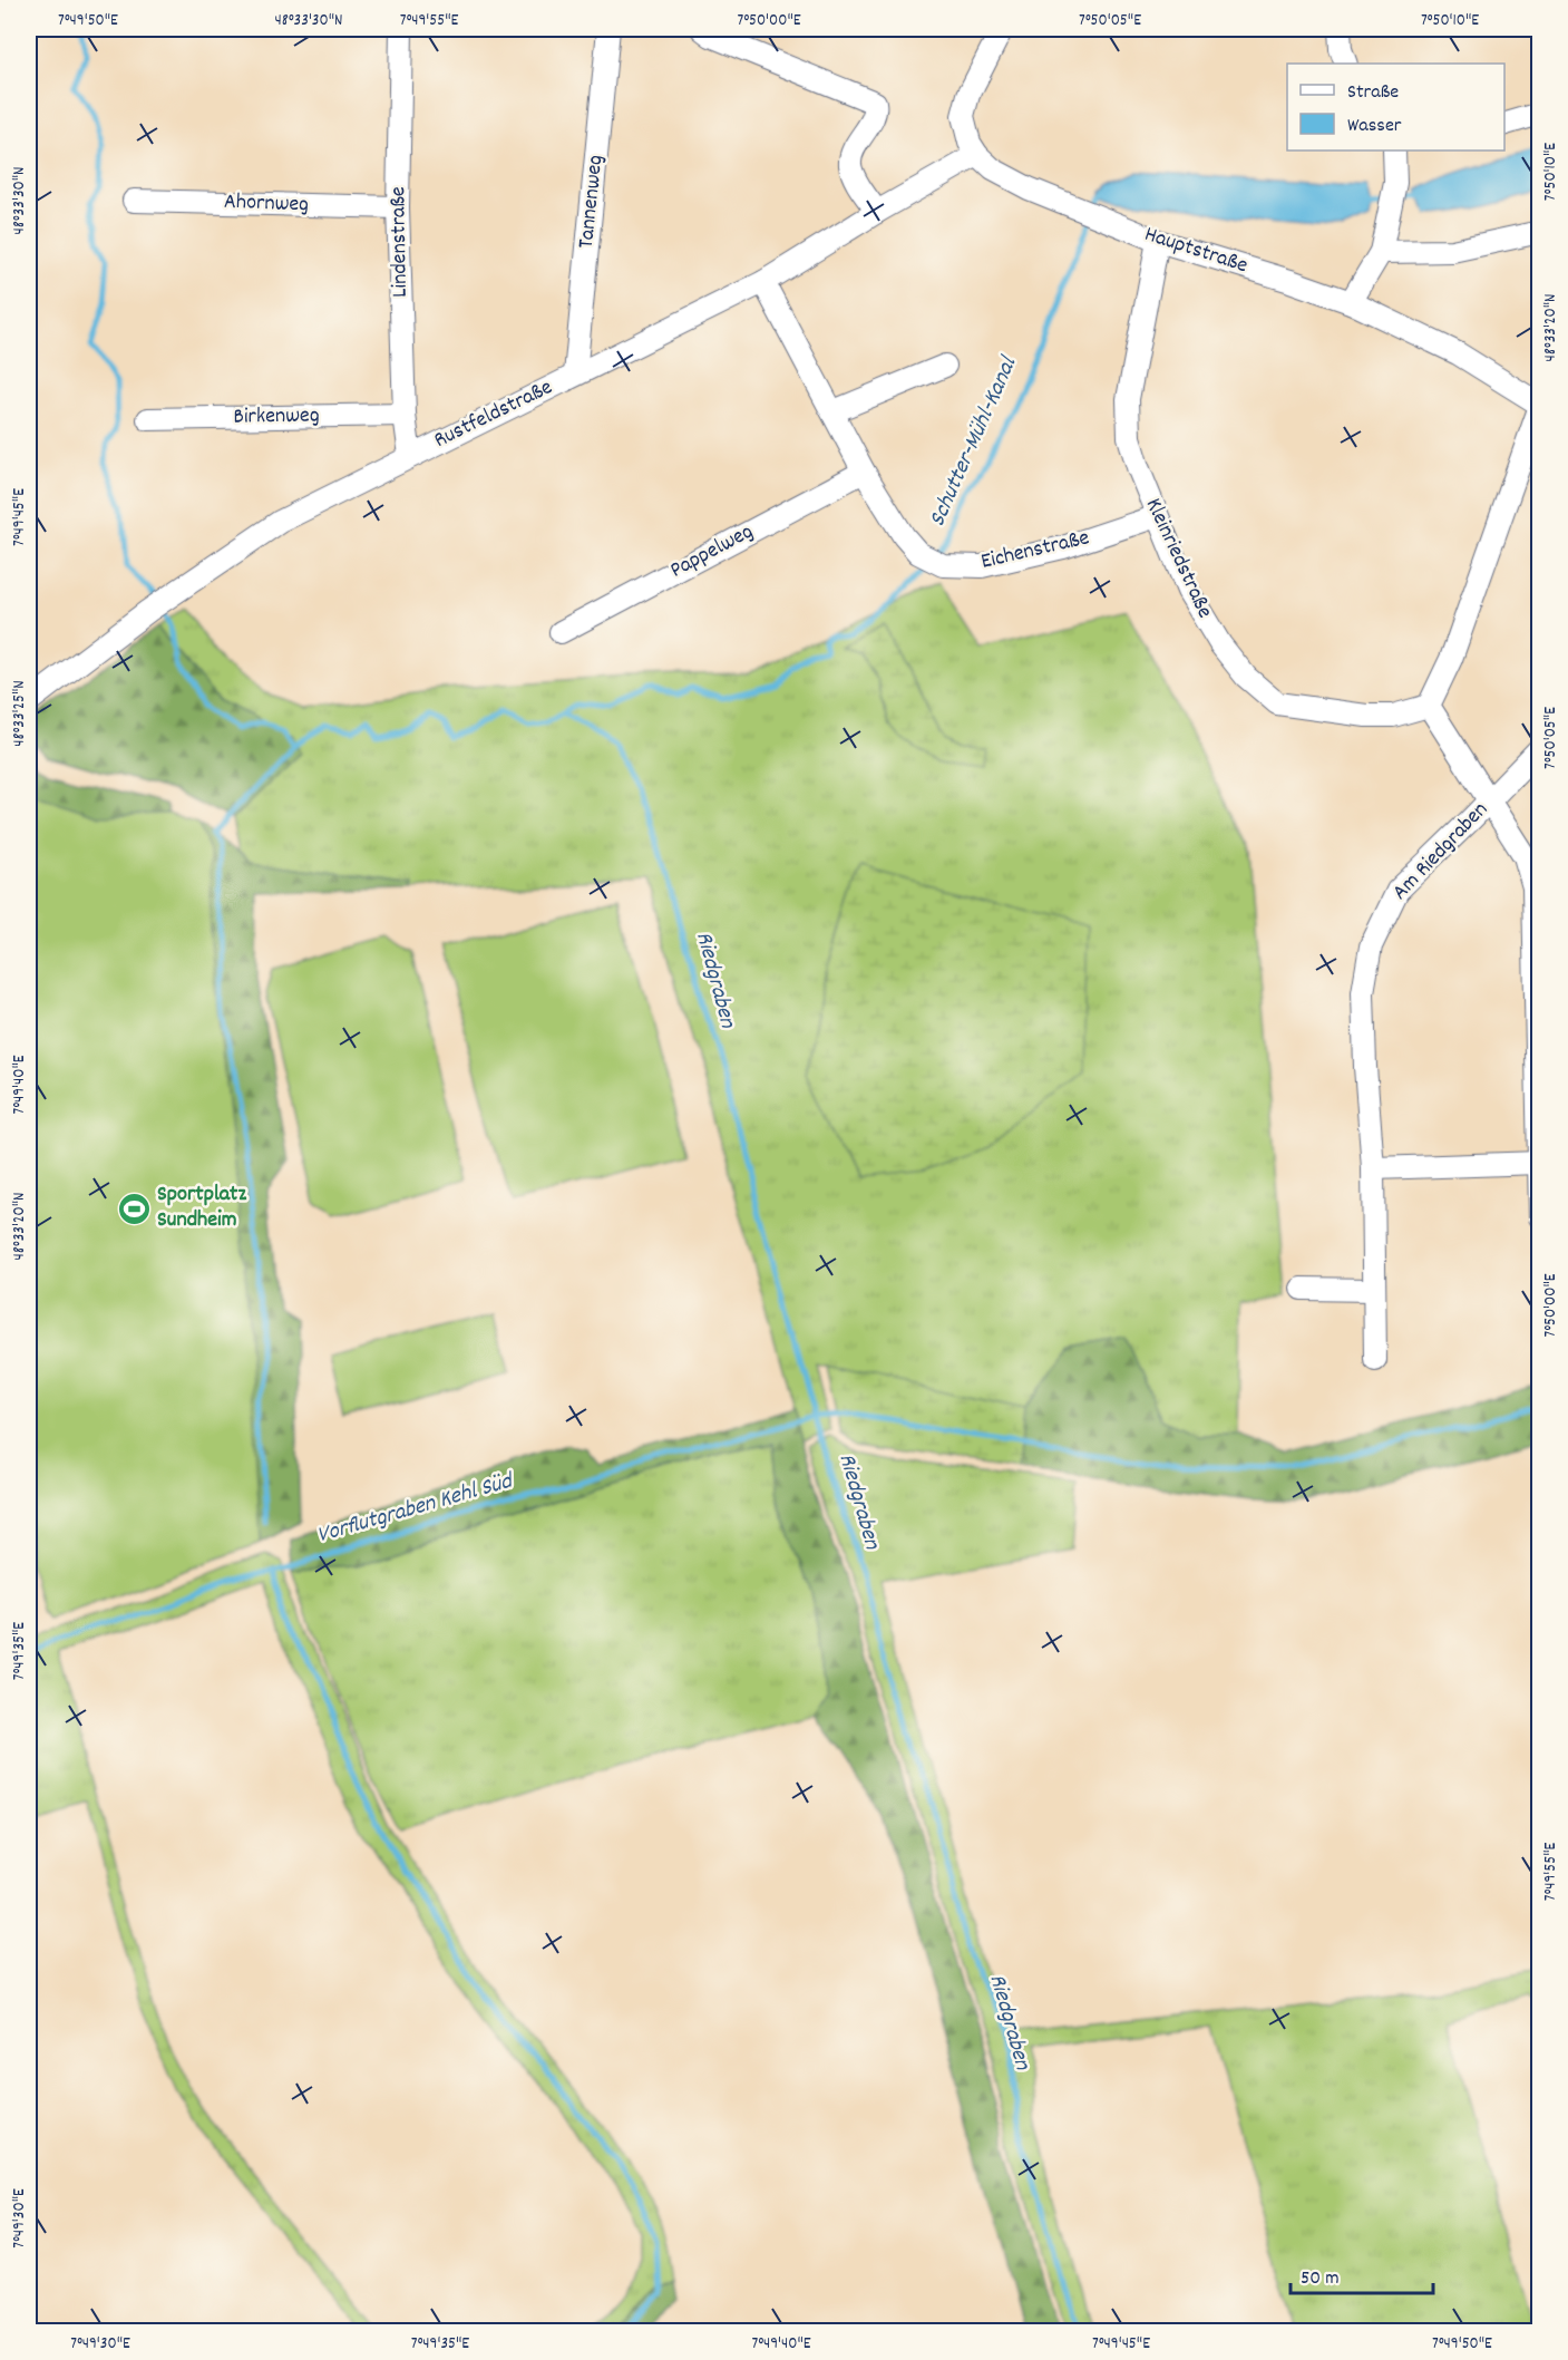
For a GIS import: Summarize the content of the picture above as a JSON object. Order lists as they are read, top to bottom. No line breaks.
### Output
{"streets":{"street":["Tannenweg","Ahornweg","Lindenstraße","Hauptstraße","Rustfeldstraße","Birkenweg","Eichenstraße","Pappelweg","Kleinriedstraße","Am Riedgraben"]},"crossings":[["Tannenweg","Rustfeldstraße"],["Ahornweg","Lindenstraße"],["Lindenstraße","Rustfeldstraße"],["Lindenstraße","Birkenweg"],["Hauptstraße","Rustfeldstraße"],["Hauptstraße","Kleinriedstraße"],["Rustfeldstraße","Eichenstraße"],["Eichenstraße","Pappelweg"],["Eichenstraße","Kleinriedstraße"]],"water":["Schutter-Mühl-Kanal","Riedgraben","Vorflutgraben Kehl Süd"],"places":{"sports":["Sportplatz Sundheim"]},"legend":["Straße","Wasser"],"scale_bar":"50 m","coordinates":["7°49'50\"E","48°33'30\"N","7°49'55\"E","7°50'00\"E","7°50'05\"E","7°50'10\"E","48°33'20\"N","7°49'45\"E","48°33'25\"N","7°49'40\"E","7°49'35\"E","7°49'30\"E"]}
